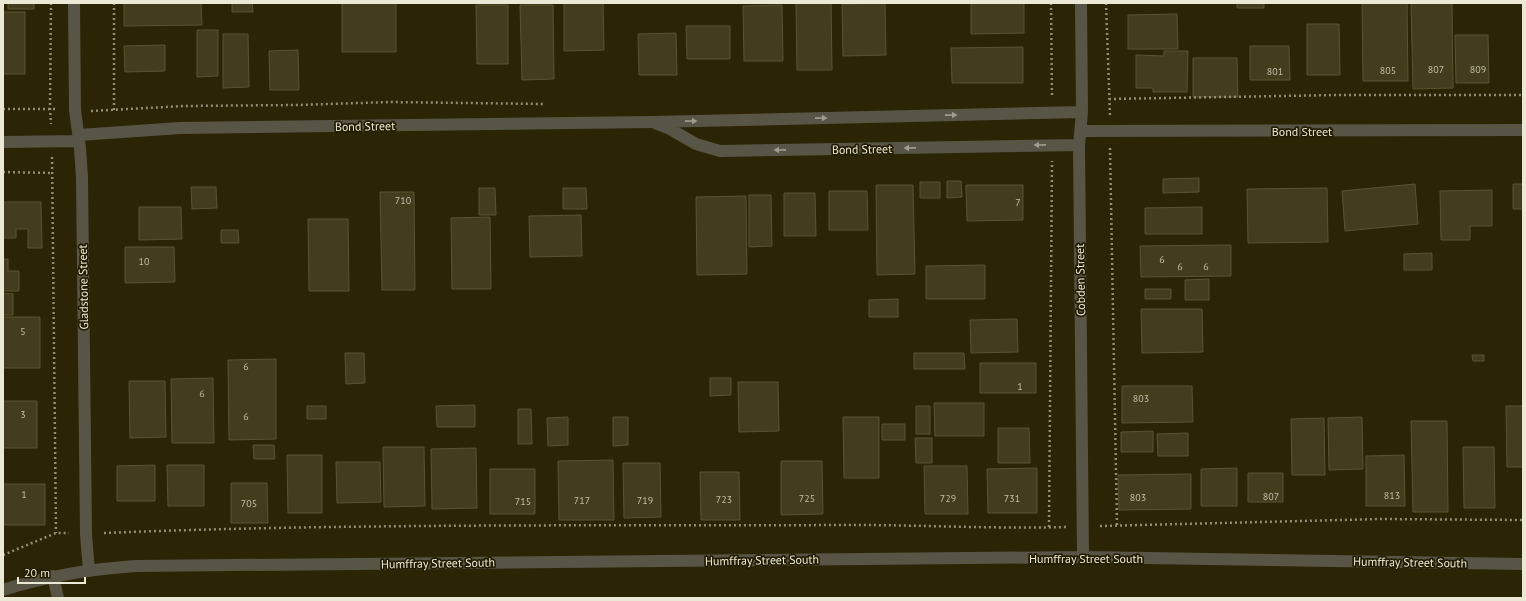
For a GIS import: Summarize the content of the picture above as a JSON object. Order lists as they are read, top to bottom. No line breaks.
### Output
{"streets":{"street":["Bond Street","Cobden Street","Gladstone Street","Humffray Street South"]},"crossings":[["Bond Street","Cobden Street"],["Bond Street","Gladstone Street"],["Cobden Street","Humffray Street South"],["Gladstone Street","Humffray Street South"]],"house_numbers":["807","809","805","801","710","7","6","10","6","6","5","6","1","6","803","3","6","1","813","807","803","725","729","731","723","717","719","715","705"],"scale_bar":"20 m"}
